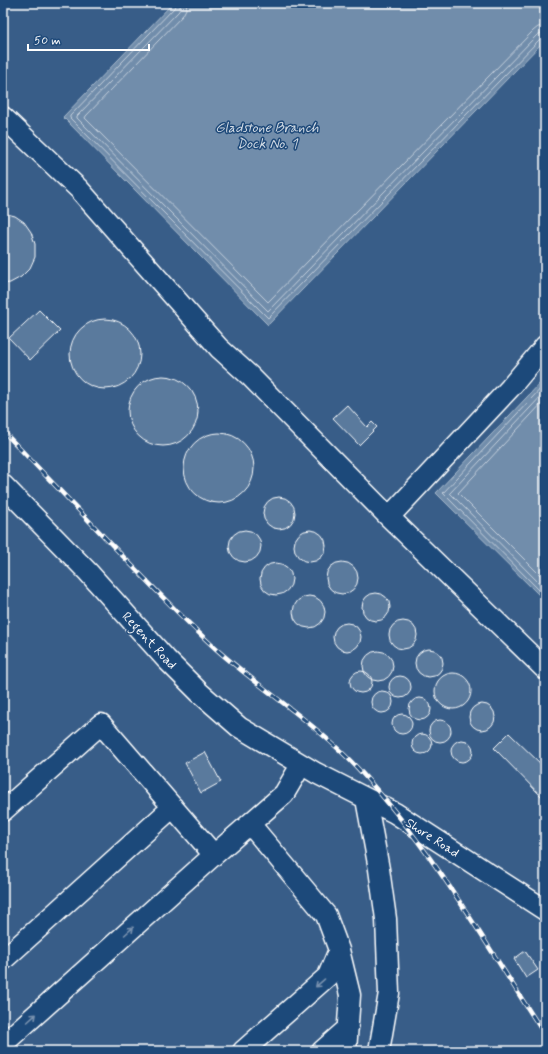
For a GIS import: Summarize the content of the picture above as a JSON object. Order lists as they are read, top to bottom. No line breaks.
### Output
{"streets":{"lane":["Regent Road","Shore Road"]},"crossings":[["Regent Road","Shore Road"]],"water":["Gladstone Branch Dock No. 1"],"scale_bar":"50 m"}
